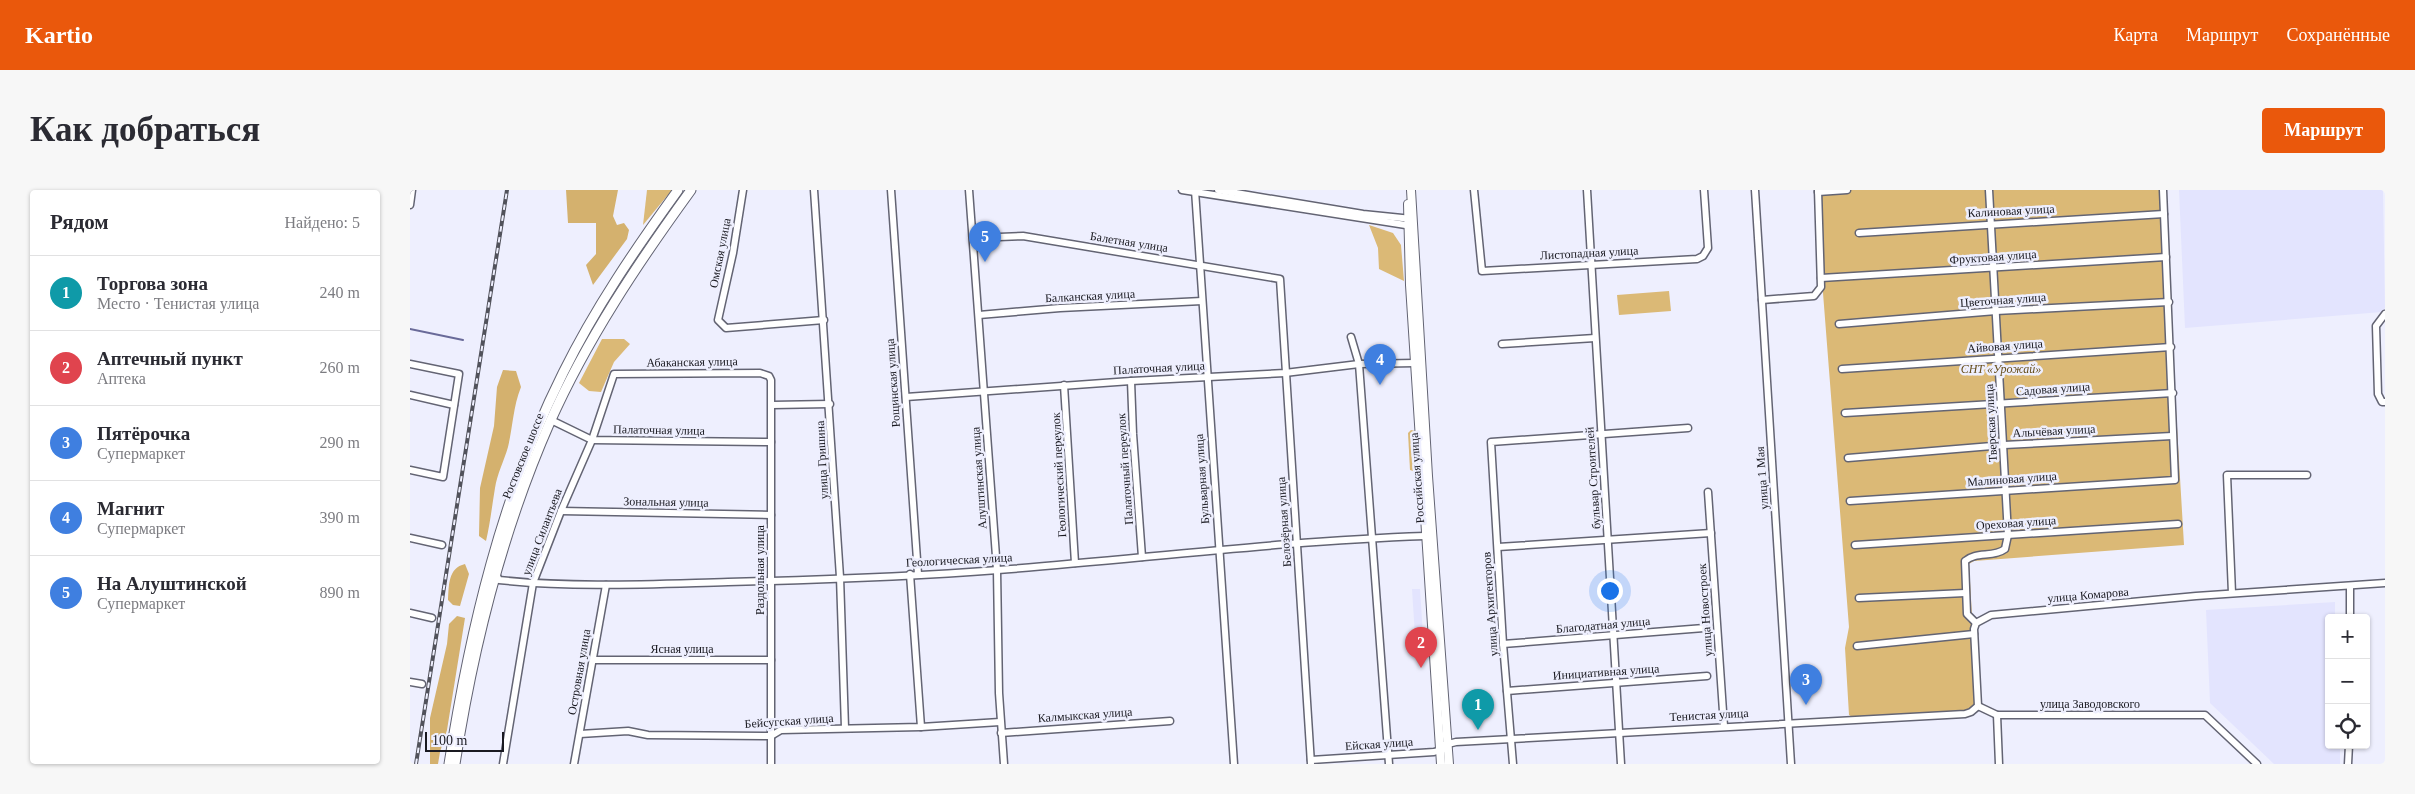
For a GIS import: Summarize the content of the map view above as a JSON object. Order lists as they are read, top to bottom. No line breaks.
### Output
{"streets":{"highway":["Ростовское шоссе"],"main road":["Российская улица"],"street":["Калиновая улица","Балетная улица","Омская улица","Листопадная улица","Фруктовая улица","Балканская улица","Цветочная улица","Айвовая улица","Абаканская улица","Палаточная улица","Рощинская улица","Садовая улица","Тверская улица","Алычёвая улица","улица Гришина","Палаточный переулок","Геологический переулок","Алуштинская улица","бульвар Строителей","улица 1 Мая","Бульварная улица","Малиновая улица","Зональная улица","Белозёрная улица","Ореховая улица","улица Силантьева","Геологическая улица","Раздольная улица","улица Комарова","улица Архитекторов","улица Новостроек","Благодатная улица","Ясная улица","Островная улица","Инициативная улица","улица Заводовского","Калмыкская улица","Тенистая улица","Бейсугская улица","Ейская улица"]},"crossings":[["Калиновая улица","Тверская улица"],["Балетная улица","Алуштинская улица"],["Балетная улица","Бульварная улица"],["Балетная улица","Белозёрная улица"],["Омская улица","улица Гришина"],["Листопадная улица","бульвар Строителей"],["Фруктовая улица","Тверская улица"],["Балканская улица","Алуштинская улица"],["Балканская улица","Бульварная улица"],["Цветочная улица","Тверская улица"],["Айвовая улица","Тверская улица"],["Абаканская улица","улица Силантьева"],["Абаканская улица","Раздольная улица"],["Палаточная улица","Рощинская улица"],["Палаточная улица","Ростовское шоссе"],["Палаточная улица","Палаточный переулок"],["Палаточная улица","Геологический переулок"],["Палаточная улица","Алуштинская улица"],["Палаточная улица","Российская улица"],["Палаточная улица","Бульварная улица"],["Палаточная улица","Белозёрная улица"],["Палаточная улица","улица Силантьева"],["Палаточная улица","Раздольная улица"],["Рощинская улица","Геологическая улица"],["Рощинская улица","Бейсугская улица"],["Садовая улица","Тверская улица"],["Тверская улица","Алычёвая улица"],["Тверская улица","Малиновая улица"],["Тверская улица","Ореховая улица"],["Алычёвая улица","Малиновая улица"],["Ростовское шоссе","Геологическая улица"],["улица Гришина","Геологическая улица"],["улица Гришина","Бейсугская улица"],["Палаточный переулок","Геологическая улица"],["Геологический переулок","Геологическая улица"],["Алуштинская улица","Геологическая улица"],["Алуштинская улица","Калмыкская улица"],["Алуштинская улица","Бейсугская улица"],["Российская улица","Геологическая улица"],["Российская улица","Тенистая улица"],["Российская улица","Ейская улица"],["бульвар Строителей","улица Архитекторов"],["бульвар Строителей","Благодатная улица"],["бульвар Строителей","Инициативная улица"],["бульвар Строителей","Тенистая улица"],["улица 1 Мая","Тенистая улица"],["Бульварная улица","Геологическая улица"],["Зональная улица","улица Силантьева"],["Зональная улица","Раздольная улица"],["Белозёрная улица","Геологическая улица"],["Белозёрная улица","Ейская улица"],["улица Силантьева","Геологическая улица"],["Геологическая улица","Раздольная улица"],["Геологическая улица","Островная улица"],["Раздольная улица","Ясная улица"],["Раздольная улица","Бейсугская улица"],["улица Архитекторов","Благодатная улица"],["улица Архитекторов","Инициативная улица"],["улица Архитекторов","Тенистая улица"],["улица Новостроек","Тенистая улица"],["Ясная улица","Островная улица"],["Островная улица","Бейсугская улица"],["улица Заводовского","Тенистая улица"],["Тенистая улица","Ейская улица"]],"parks":["СНТ «Урожай»"],"scale_bar":"100 m","page":{"header":"Kartio","nav":["Карта","Маршрут","Сохранённые"],"buttons":"Маршрут","title":"Как добраться","heading":["Рядом","Найдено: 5"],"pins":["5","4","2","3","1"],"list":[{"mark":"1","name":"Торгова зона","note":"Место · Тенистая улица","value":"240 m"},{"mark":"2","name":"Аптечный пункт","note":"Аптека","value":"260 m"},{"mark":"3","name":"Пятёрочка","note":"Супермаркет","value":"290 m"},{"mark":"4","name":"Магнит","note":"Супермаркет","value":"390 m"},{"mark":"5","name":"На Алуштинской","note":"Супермаркет","value":"890 m"}],"map_buttons":["+","−"],"scale":"100 m"}}
